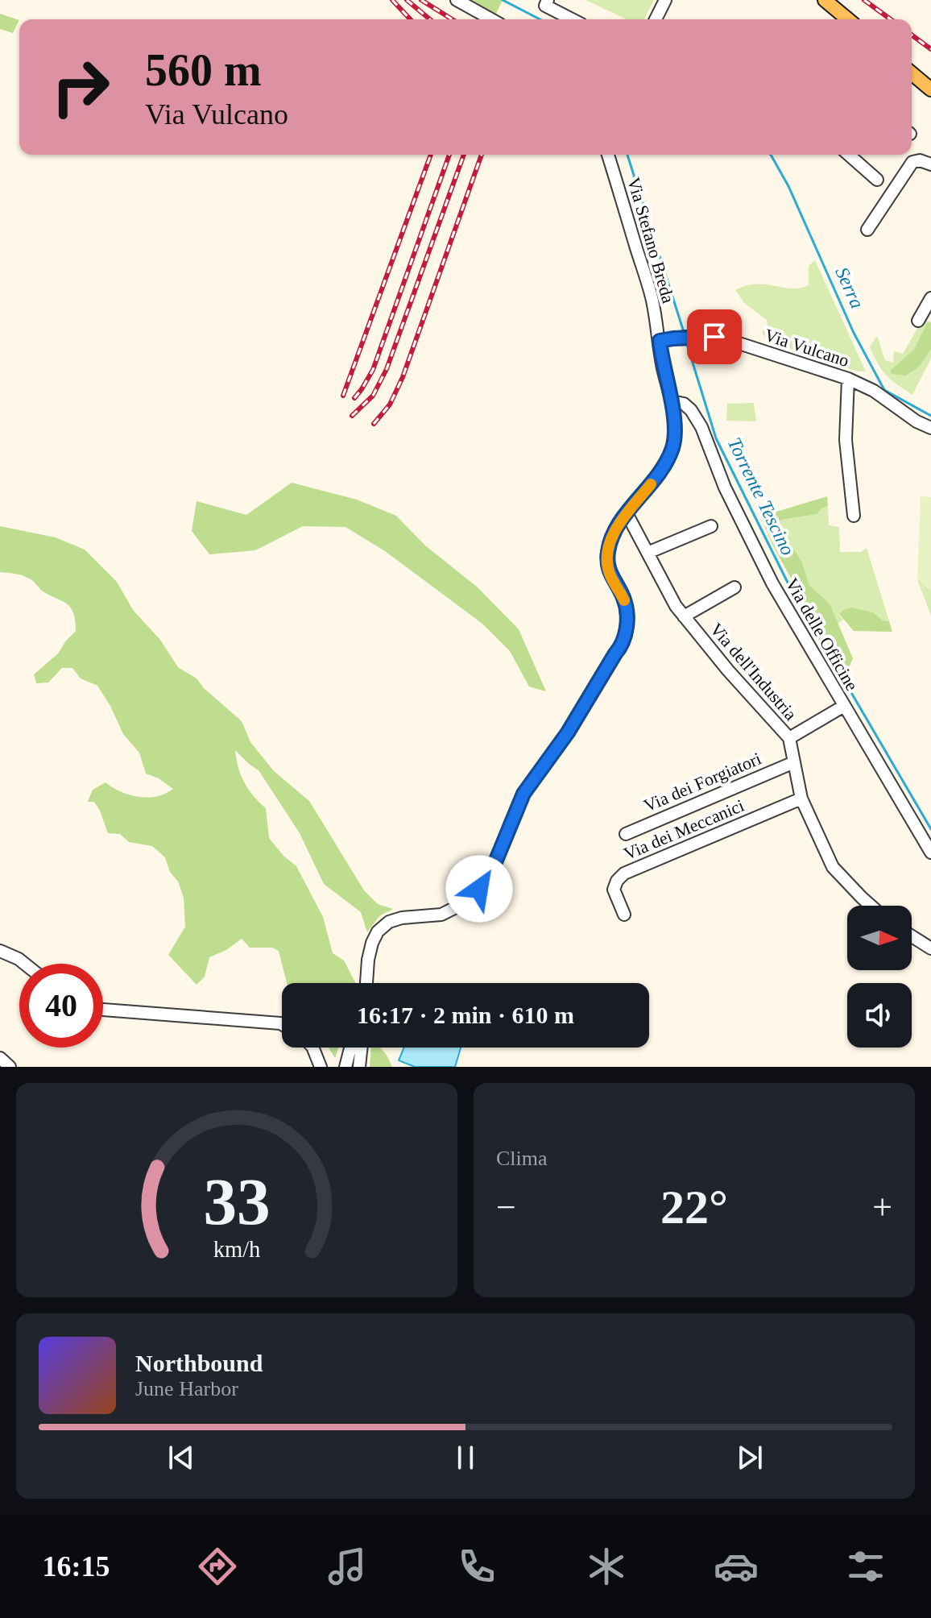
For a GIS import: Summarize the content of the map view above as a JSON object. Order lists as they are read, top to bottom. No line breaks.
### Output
{"streets":{"street":["Via Stefano Breda","Via Vulcano","Via delle Officine","Via dell'Industria","Via dei Forgiatori","Via dei Meccanici"]},"crossings":[["Via Stefano Breda","Via Vulcano"],["Via Stefano Breda","Via delle Officine"],["Via Stefano Breda","Via dell'Industria"],["Via dell'Industria","Via dei Forgiatori"],["Via dell'Industria","Via dei Meccanici"]],"water":["Serra","Torrente Tescino"],"north":"right","page":{"turn":["560 m","Via Vulcano"],"limit":"40","trip":"16:17 · 2 min · 610 m","tile":"Clima","heat":["−","22°","+"],"song":["Northbound","June Harbor"],"tabs":"16:15","gauge":["33","km/h"]}}
